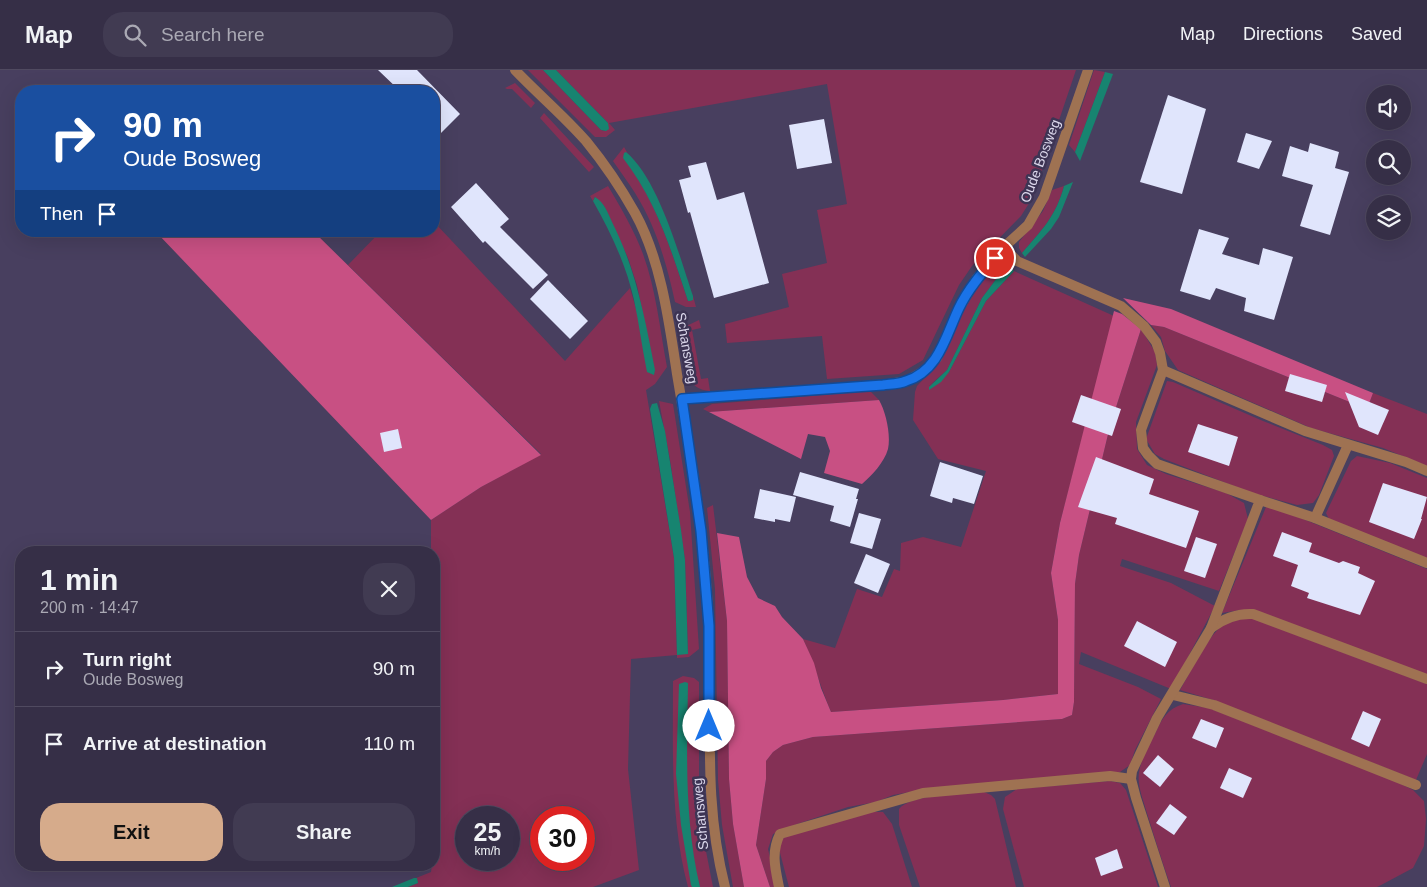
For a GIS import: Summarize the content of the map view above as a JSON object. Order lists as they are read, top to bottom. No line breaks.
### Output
{"streets":{"street":["Oude Bosweg","Schansweg"]},"crossings":[["Oude Bosweg","Schansweg"]],"page":{"header":"Map","search":"Search here","nav":["Map","Directions","Saved"],"turn":["90 m","Oude Bosweg"],"then":"Then","heading":["1 min","200 m · 14:47"],"list":[{"name":"Turn right","note":"Oude Bosweg","value":"90 m"},{"name":"Arrive at destination","value":"110 m"}],"buttons":["Exit","Share"],"speed":"25 km/h","limit":"30"}}
